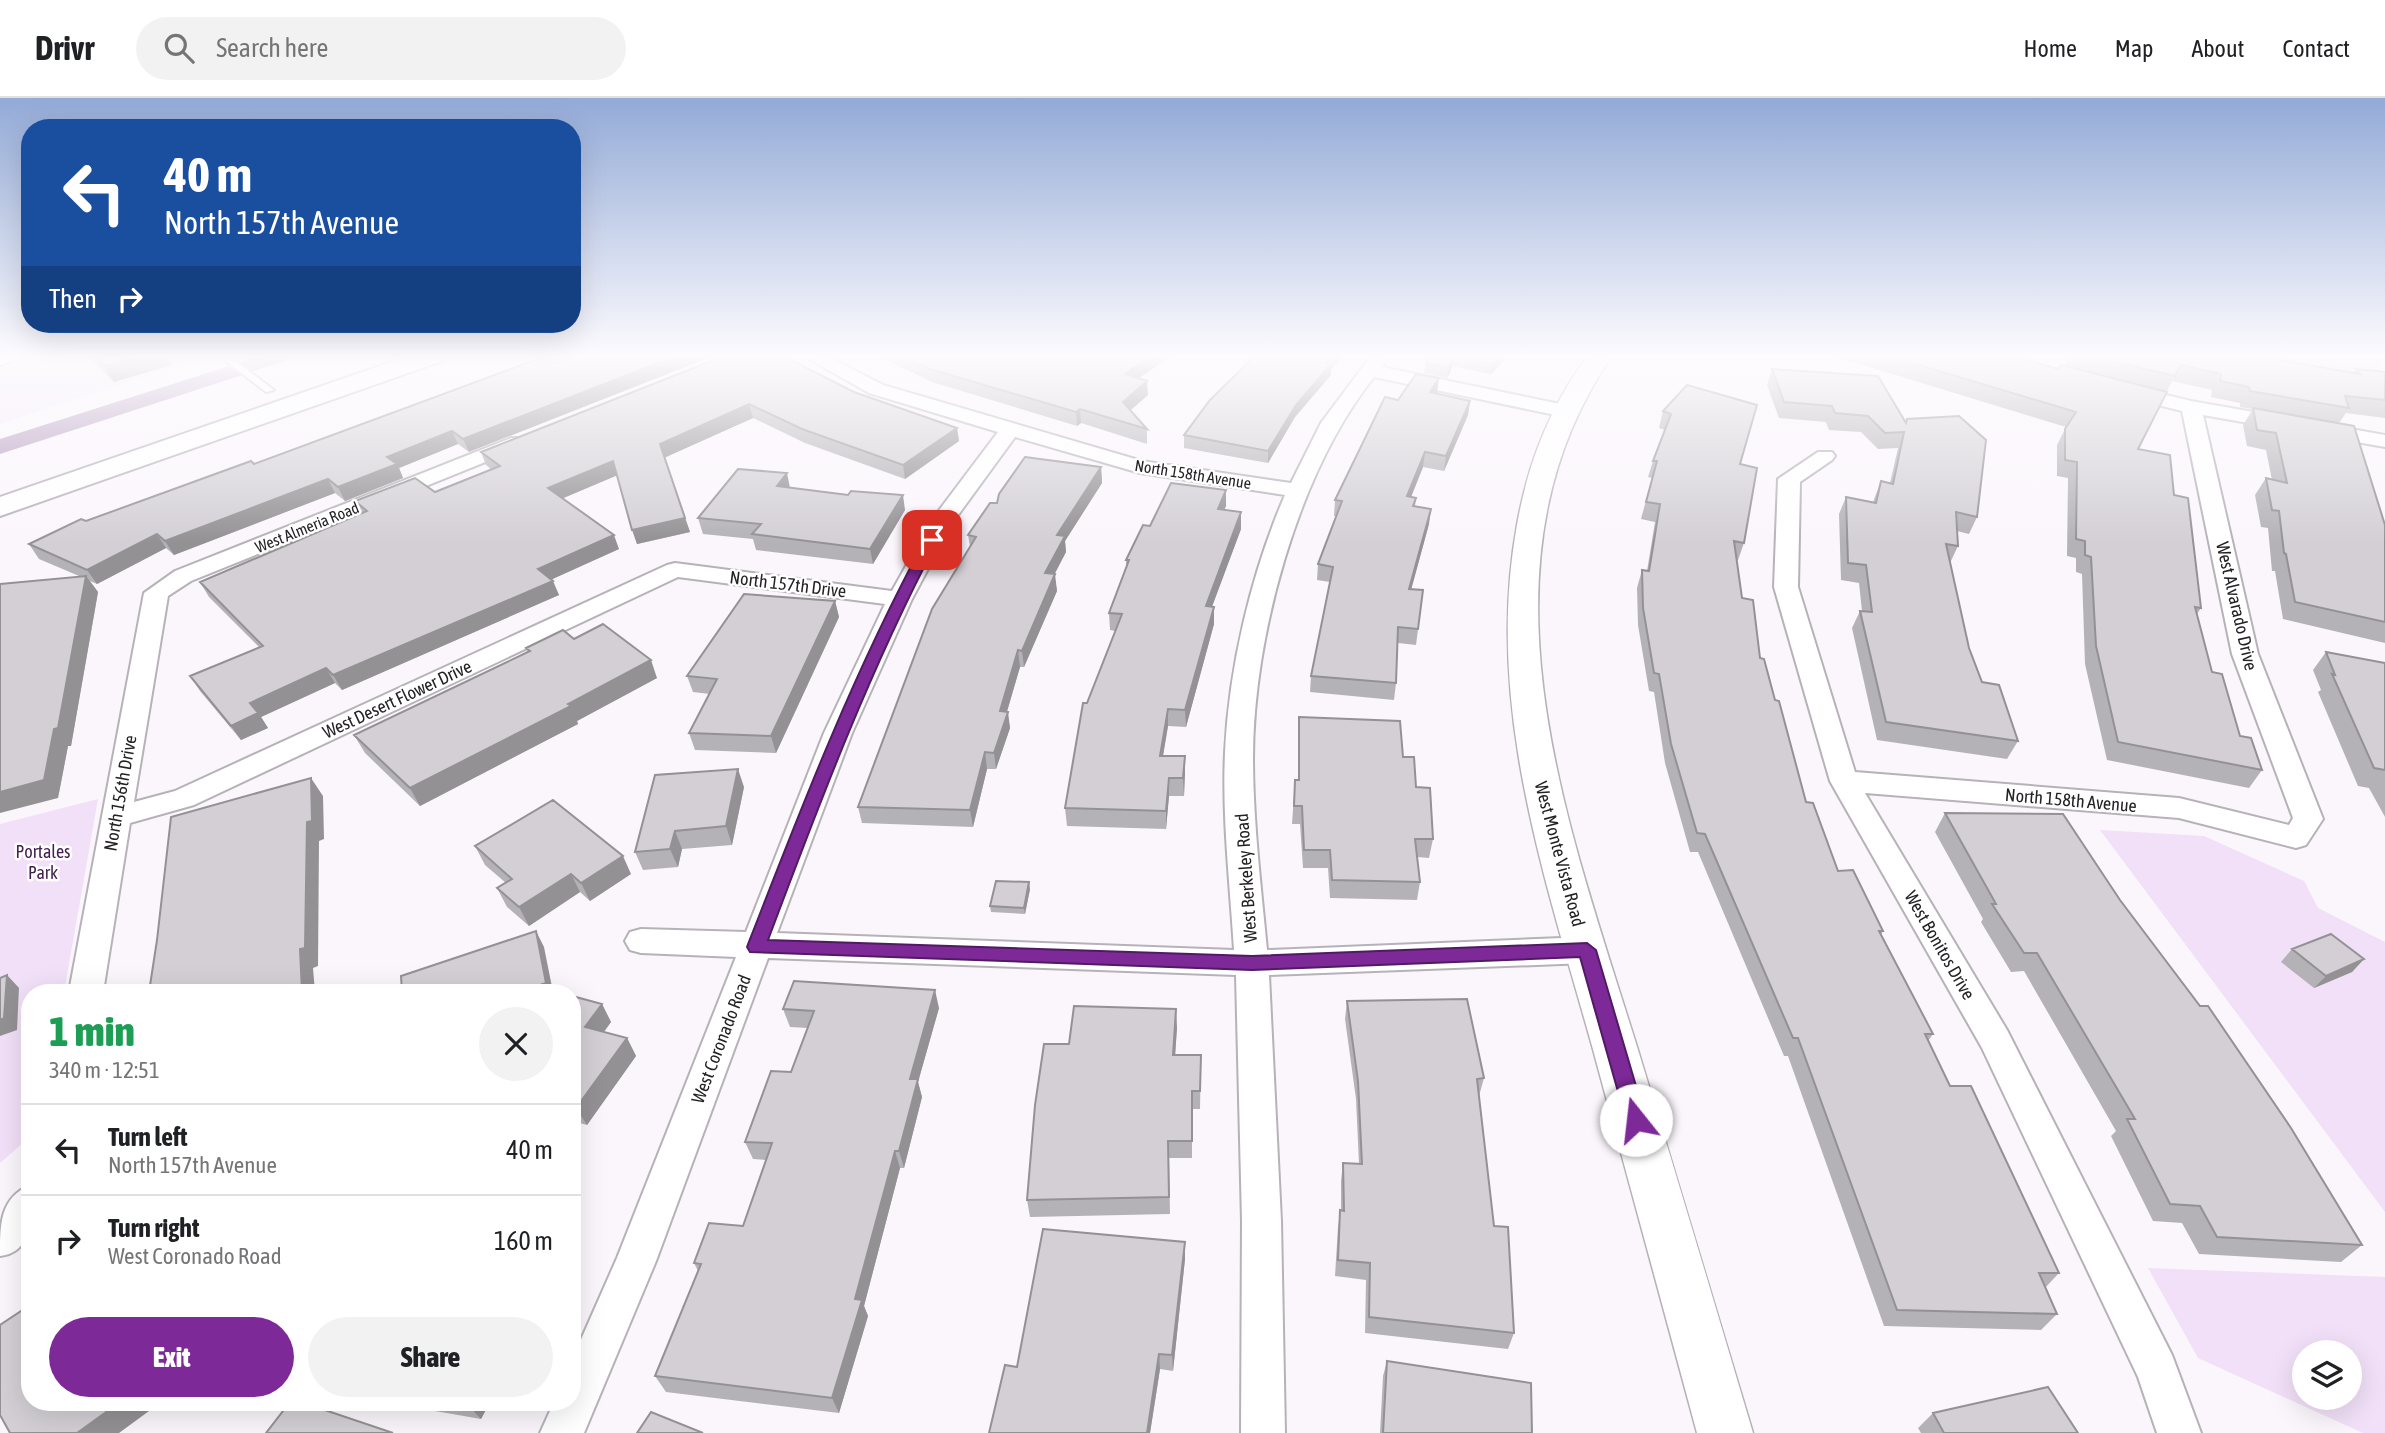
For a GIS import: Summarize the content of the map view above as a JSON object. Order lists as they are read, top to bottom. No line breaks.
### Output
{"streets":{"street":["North 158th Avenue","West Almeria Road","North 157th Drive","West Alvarado Drive","West Desert Flower Drive","North 156th Drive","West Monte Vista Road","West Berkeley Road","West Bonitos Drive","West Coronado Road"]},"crossings":[["North 158th Avenue","West Alvarado Drive"],["North 158th Avenue","West Berkeley Road"],["North 158th Avenue","West Bonitos Drive"],["North 158th Avenue","West Coronado Road"],["West Almeria Road","North 156th Drive"],["North 157th Drive","West Desert Flower Drive"],["North 157th Drive","West Coronado Road"],["West Desert Flower Drive","North 156th Drive"]],"parks":["Portales Park"],"page":{"header":"Drivr","search":"Search here","nav":["Home","Map","About","Contact"],"turn":["40 m","North 157th Avenue"],"then":"Then","heading":["1 min","340 m · 12:51"],"list":[{"name":"Turn left","note":"North 157th Avenue","value":"40 m"},{"name":"Turn right","note":"West Coronado Road","value":"160 m"}],"buttons":["Exit","Share"]}}
